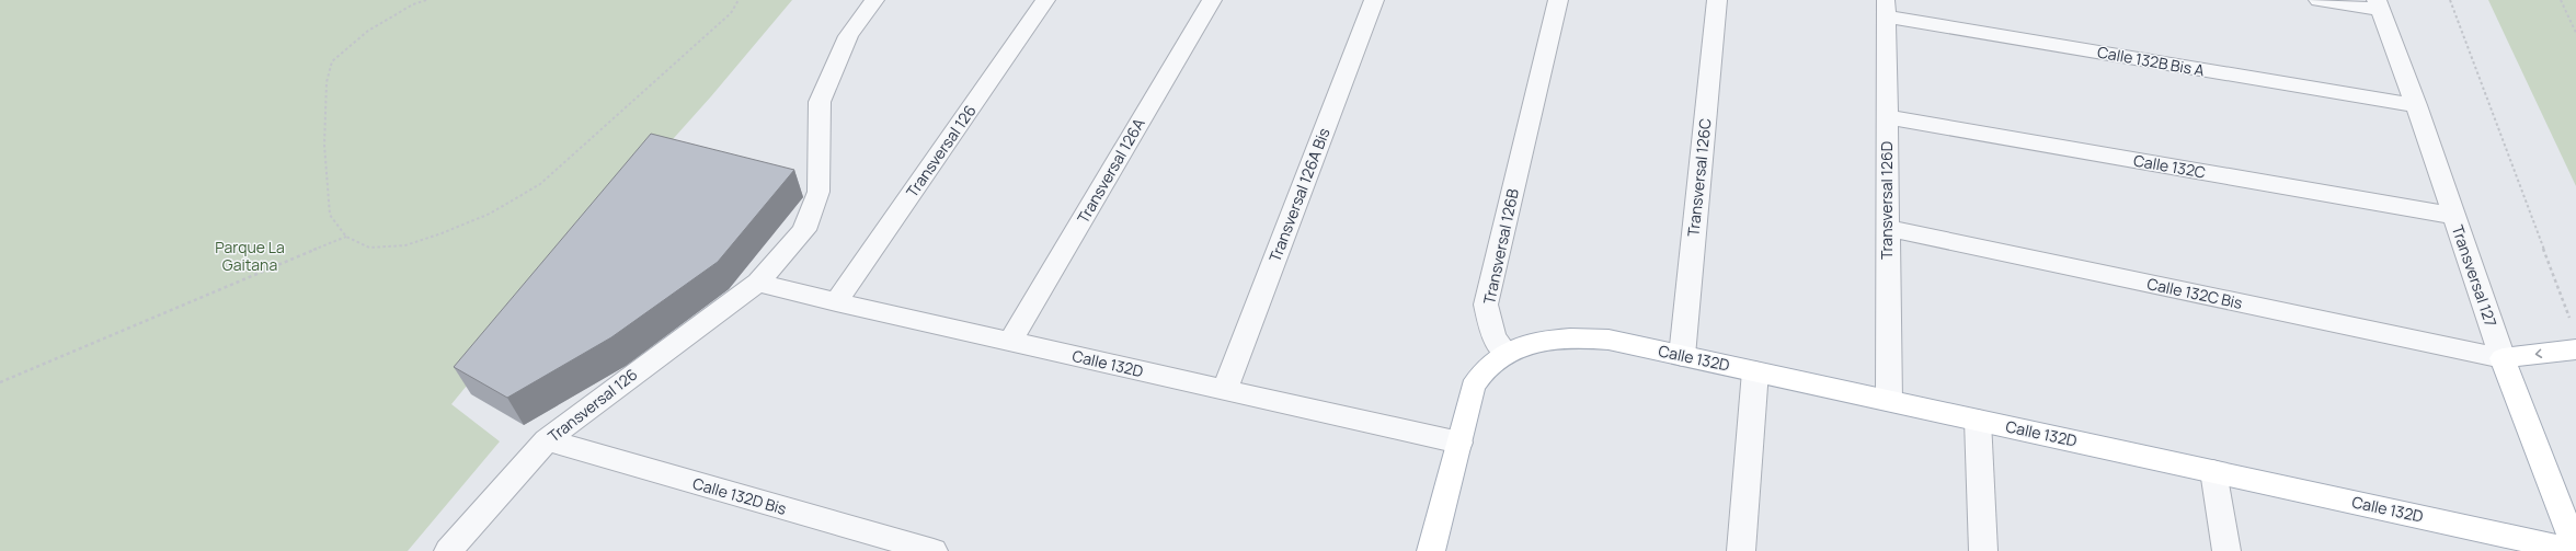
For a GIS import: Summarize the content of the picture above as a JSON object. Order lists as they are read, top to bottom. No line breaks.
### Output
{"streets":{"main road":["Transversal 127","Calle 132D"],"street":["Calle 132B Bis A","Transversal 126","Calle 132C","Transversal 126A","Transversal 126C","Transversal 126A Bis","Transversal 126D","Transversal 126B","Calle 132C Bis","Calle 132D Bis"]},"crossings":[["Calle 132B Bis A","Transversal 126D"],["Calle 132B Bis A","Transversal 127"],["Transversal 126","Calle 132D"],["Transversal 126","Calle 132D Bis"],["Calle 132C","Transversal 126D"],["Calle 132C","Transversal 127"],["Transversal 126A","Calle 132D"],["Transversal 126C","Calle 132D"],["Transversal 126A Bis","Calle 132D"],["Transversal 126D","Calle 132C Bis"],["Transversal 126D","Calle 132D"],["Transversal 126B","Calle 132D"],["Transversal 127","Calle 132C Bis"],["Transversal 127","Calle 132D"]],"parks":["Parque La Gaitana"]}
